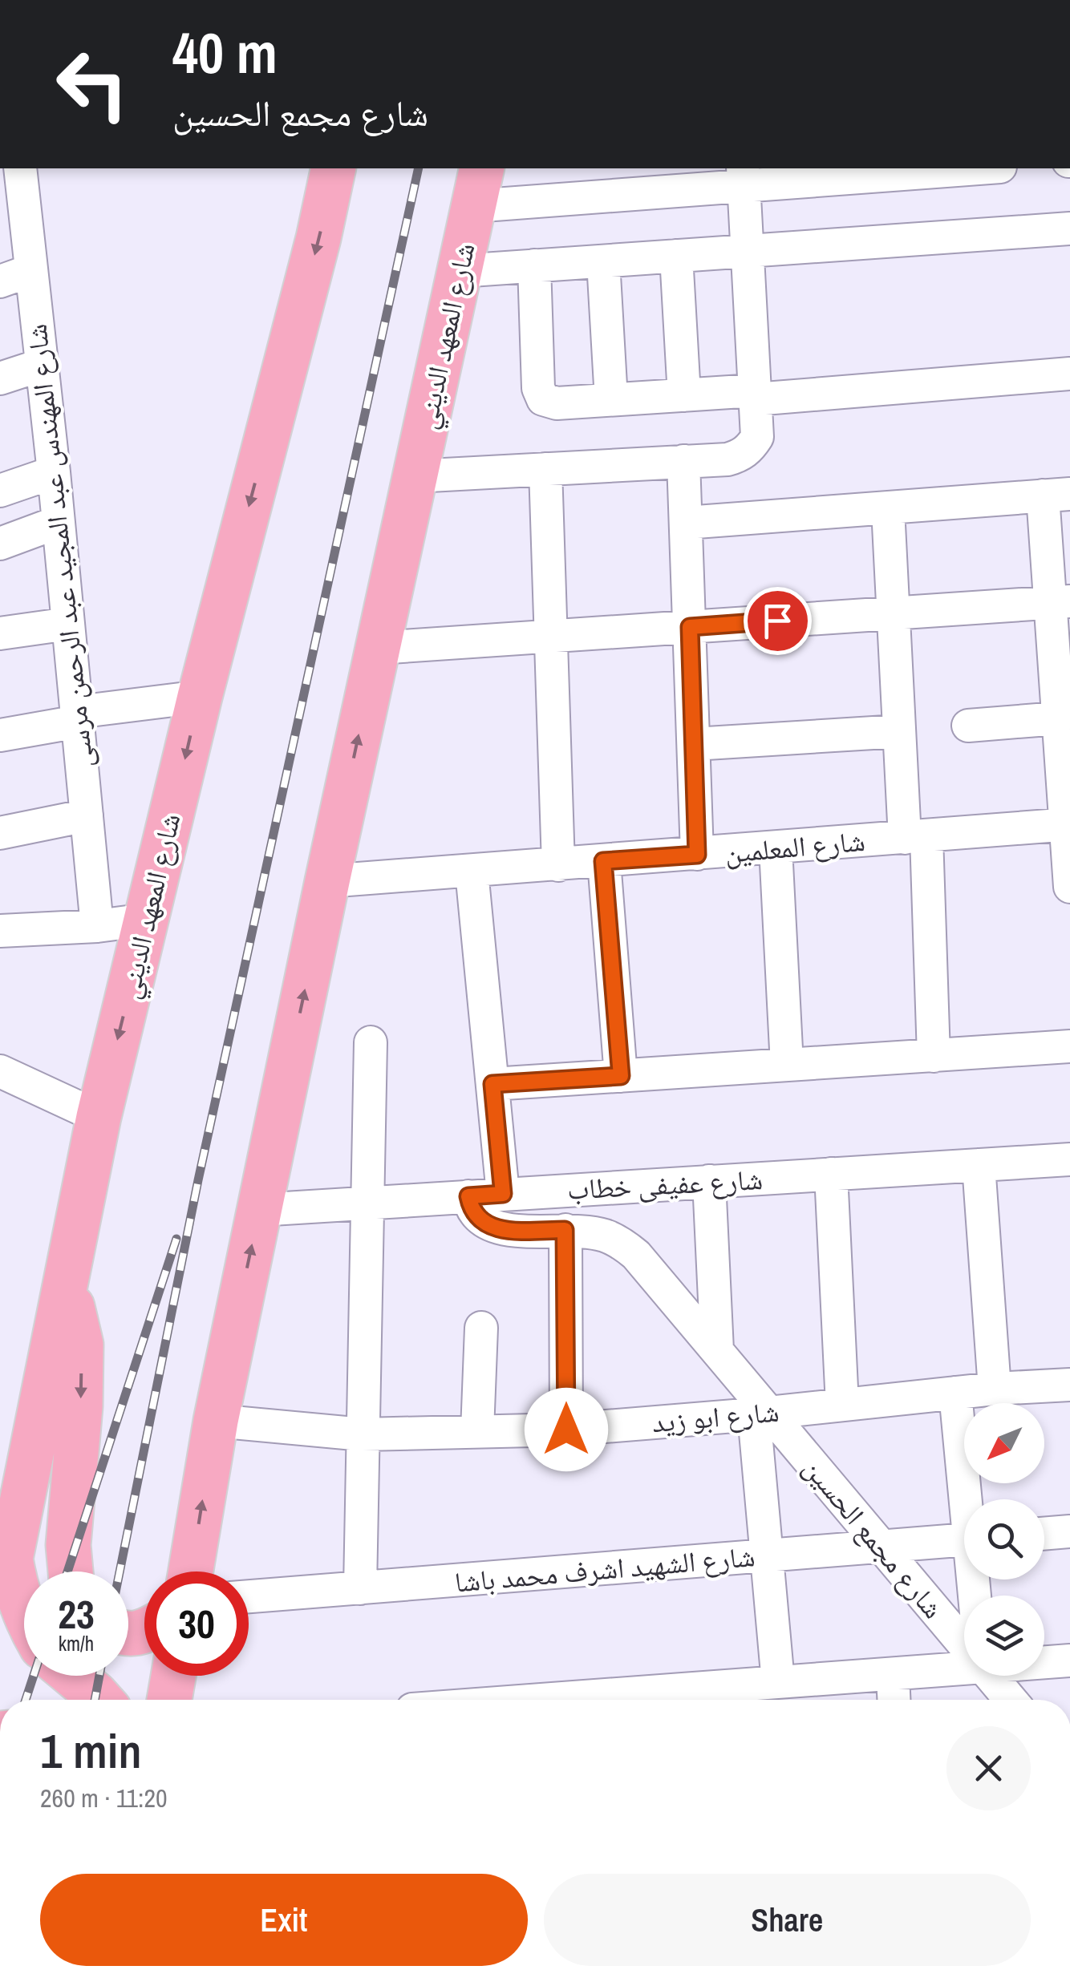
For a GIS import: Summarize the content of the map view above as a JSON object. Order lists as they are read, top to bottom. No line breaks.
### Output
{"streets":{"main road":["شارع المعهد الديني"],"street":["شارع المهندس عبد المجيد عبد الرحمن مرسى","شارع المعلمين","شارع عفيفى خطاب","شارع ابو زيد","شارع مجمع الحسين","شارع الشهيد اشرف محمد باشا"]},"crossings":[["شارع المعهد الديني","شارع المعلمين"],["شارع المعهد الديني","شارع عفيفى خطاب"],["شارع المعهد الديني","شارع ابو زيد"],["شارع عفيفى خطاب","شارع مجمع الحسين"],["شارع ابو زيد","شارع مجمع الحسين"],["شارع مجمع الحسين","شارع الشهيد اشرف محمد باشا"]],"north":"bottom left","page":{"turn":["40 m","شارع مجمع الحسين"],"speed":"23 km/h","limit":"30","heading":["1 min","260 m · 11:20"],"buttons":["Exit","Share"]}}
